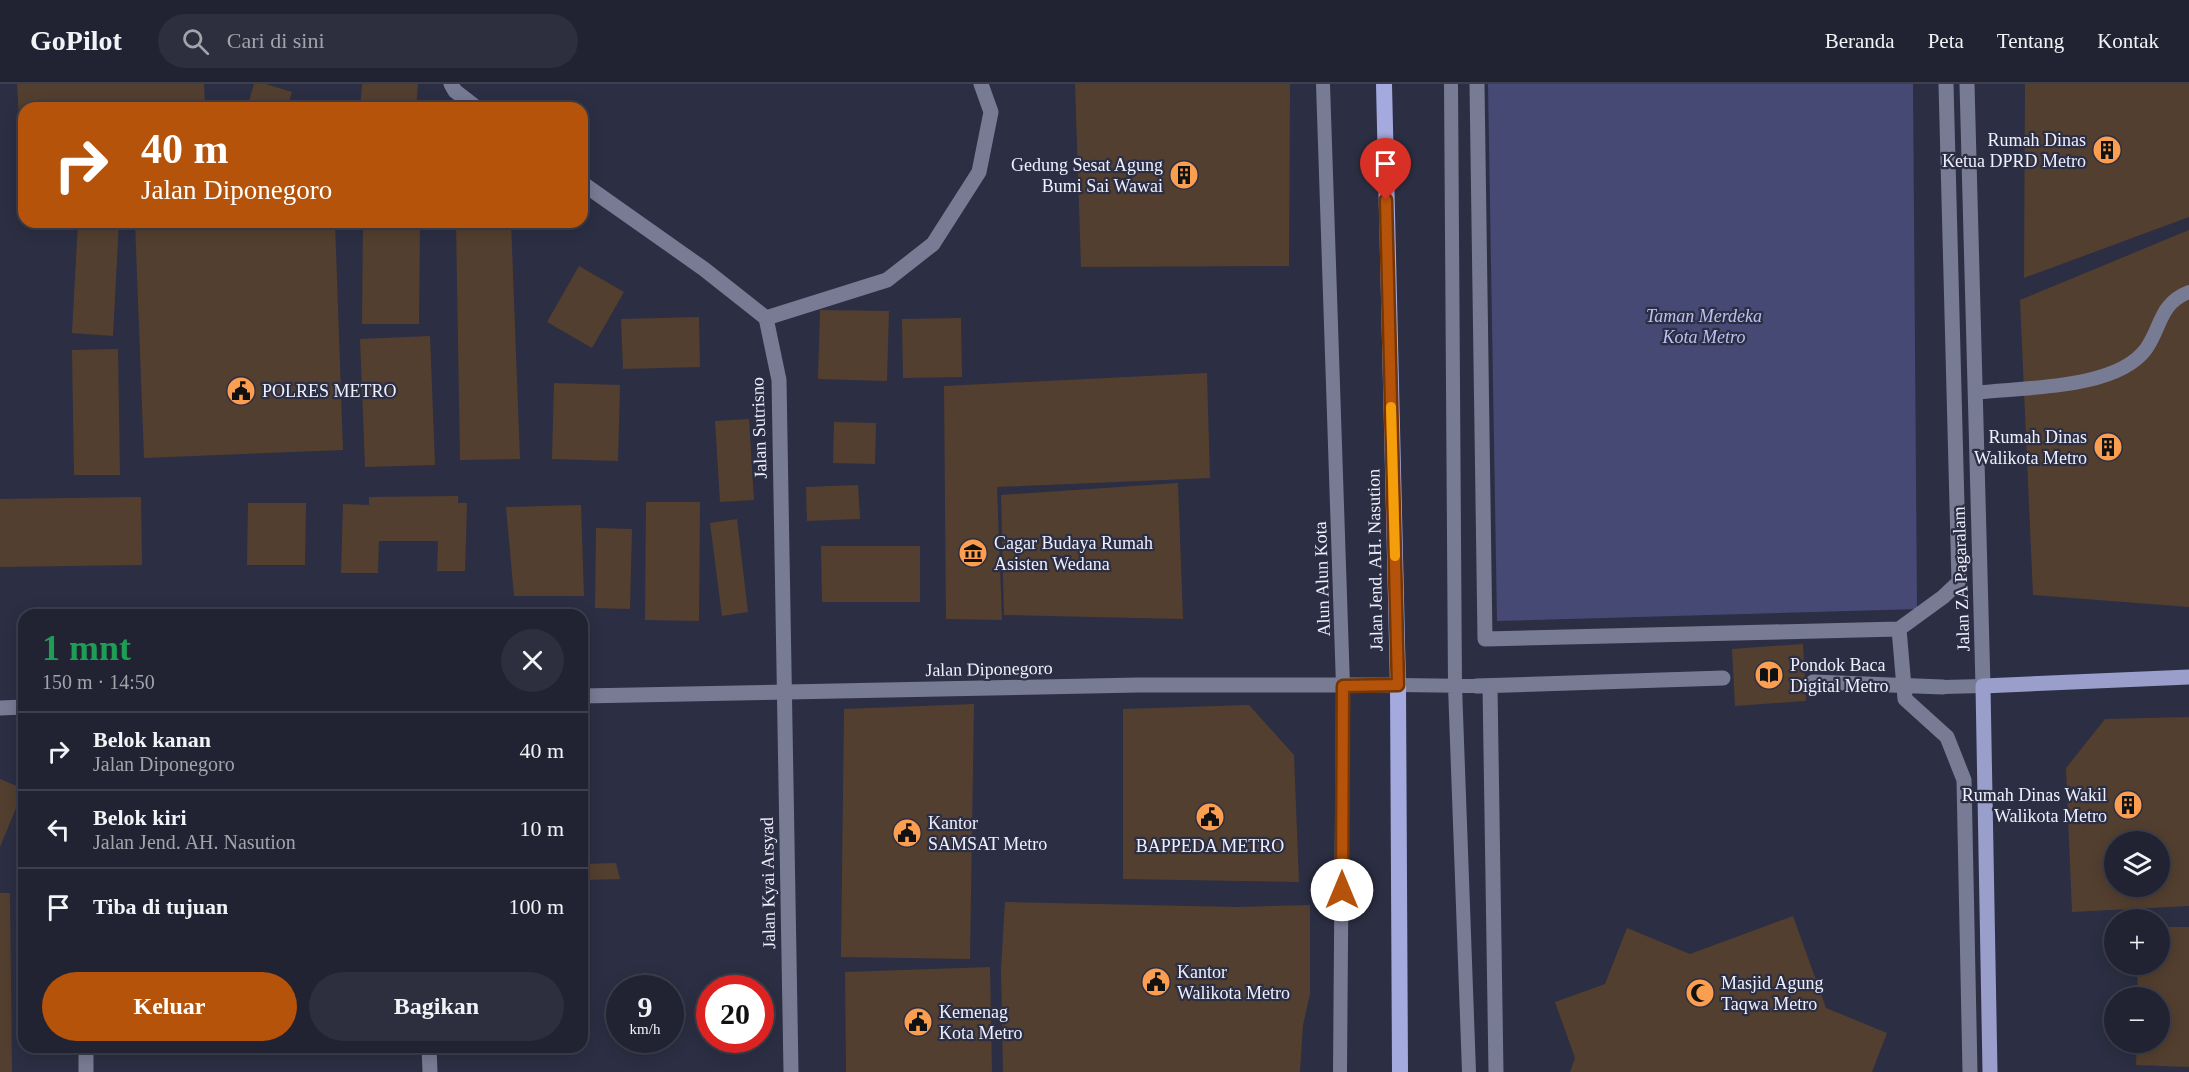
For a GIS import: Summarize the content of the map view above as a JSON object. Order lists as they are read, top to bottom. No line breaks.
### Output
{"streets":{"highway":["Jalan Jend. AH. Nasution"],"main road":["Jalan ZA Pagaralam"],"street":["Jalan Sutrisno","Jalan Diponegoro","Jalan Kyai Arsyad"],"lane":["Alun Alun Kota"]},"crossings":[["Jalan Sutrisno","Jalan Diponegoro"],["Jalan Sutrisno","Jalan Kyai Arsyad"],["Jalan Jend. AH. Nasution","Jalan Diponegoro"],["Alun Alun Kota","Jalan Diponegoro"],["Jalan Diponegoro","Jalan Kyai Arsyad"]],"parks":["Taman Merdeka Kota Metro"],"places":{"building":["Rumah Dinas Ketua DPRD Metro","Gedung Sesat Agung Bumi Sai Wawai","Rumah Dinas Walikota Metro","Rumah Dinas Wakil Walikota Metro"],"public building":["POLRES METRO","BAPPEDA METRO","Kantor SAMSAT Metro","Kantor Walikota Metro","Kemenag Kota Metro"],"museum":["Cagar Budaya Rumah Asisten Wedana"],"library":["Pondok Baca Digital Metro"],"mosque":["Masjid Agung Taqwa Metro"]},"page":{"header":"GoPilot","search":"Cari di sini","nav":["Beranda","Peta","Tentang","Kontak"],"turn":["40 m","Jalan Diponegoro"],"heading":["1 mnt","150 m · 14:50"],"list":[{"name":"Belok kanan","note":"Jalan Diponegoro","value":"40 m"},{"name":"Belok kiri","note":"Jalan Jend. AH. Nasution","value":"10 m"},{"name":"Tiba di tujuan","value":"100 m"}],"map_buttons":["+","−"],"buttons":["Keluar","Bagikan"],"speed":"9 km/h","limit":"20"}}
